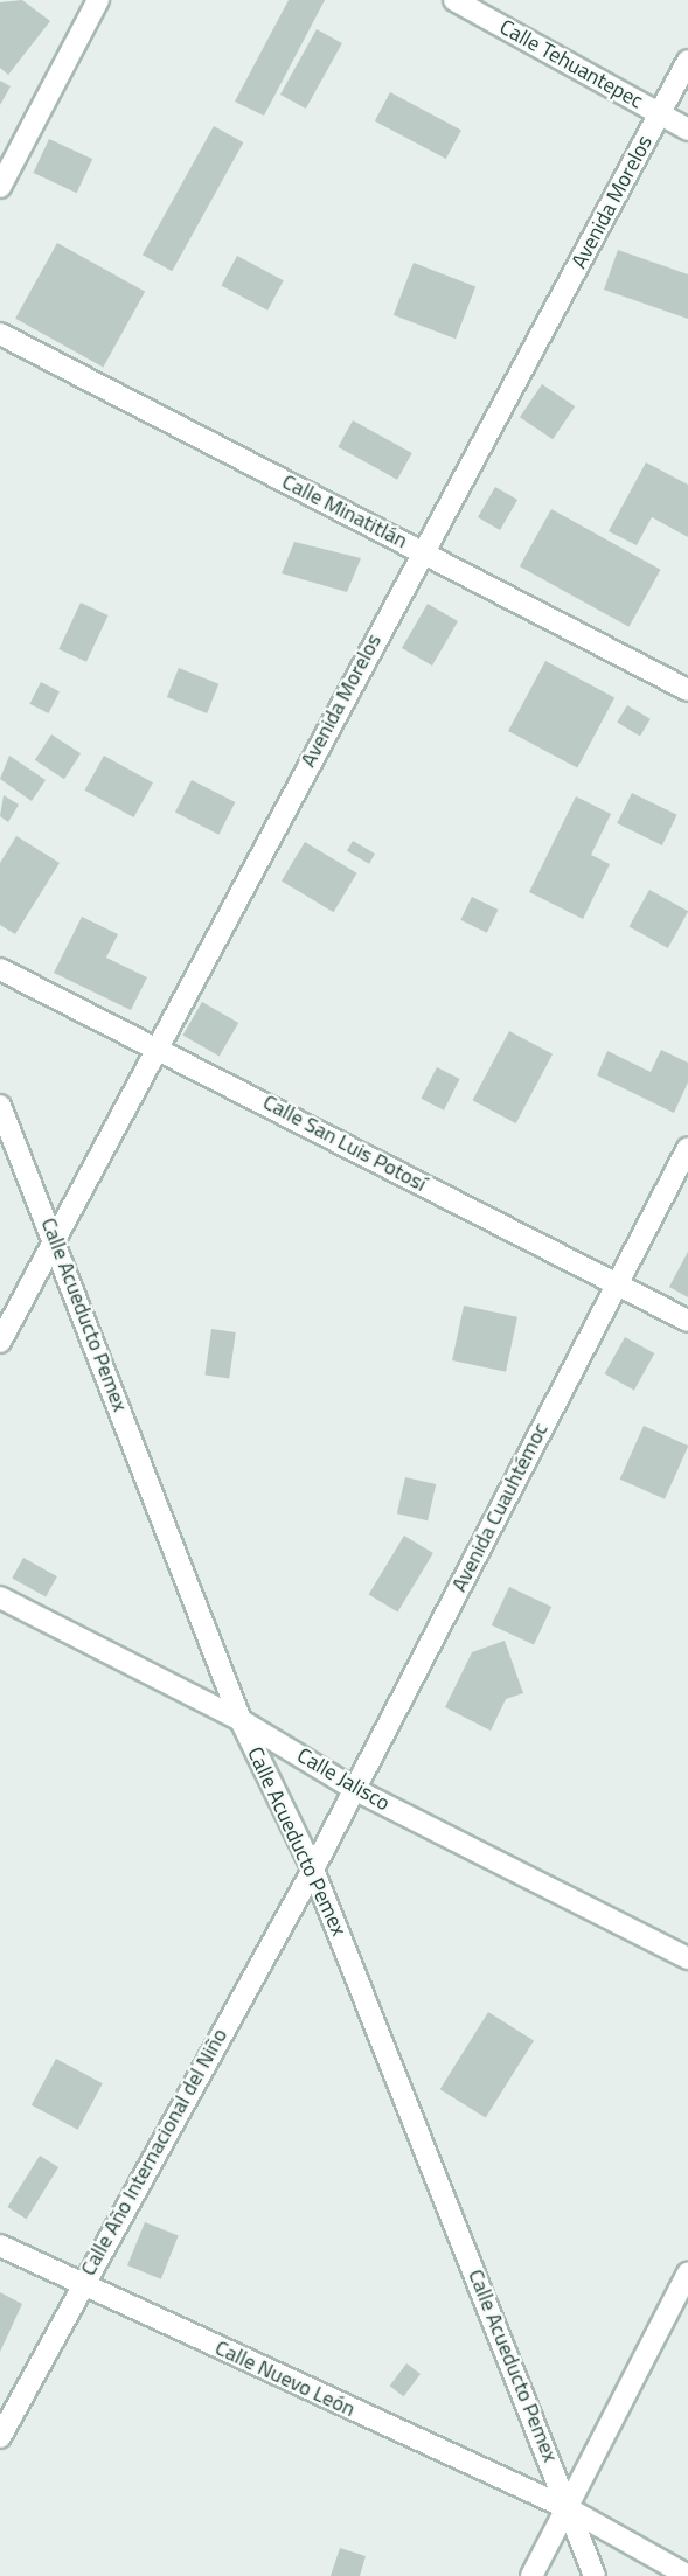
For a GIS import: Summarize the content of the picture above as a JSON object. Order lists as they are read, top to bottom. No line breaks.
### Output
{"streets":{"street":["Calle Tehuantepec","Avenida Morelos","Calle Minatitlán","Calle San Luis Potosí","Calle Acueducto Pemex","Avenida Cuauhtémoc","Calle Jalisco","Calle Año Internacional del Niño","Calle Nuevo León"]},"crossings":[["Calle Tehuantepec","Avenida Morelos"],["Avenida Morelos","Calle Minatitlán"],["Avenida Morelos","Calle San Luis Potosí"],["Avenida Morelos","Calle Acueducto Pemex"],["Calle San Luis Potosí","Avenida Cuauhtémoc"],["Calle Acueducto Pemex","Avenida Cuauhtémoc"],["Calle Acueducto Pemex","Calle Jalisco"],["Calle Acueducto Pemex","Calle Año Internacional del Niño"],["Calle Acueducto Pemex","Calle Nuevo León"],["Avenida Cuauhtémoc","Calle Jalisco"],["Avenida Cuauhtémoc","Calle Año Internacional del Niño"],["Calle Año Internacional del Niño","Calle Nuevo León"]]}
